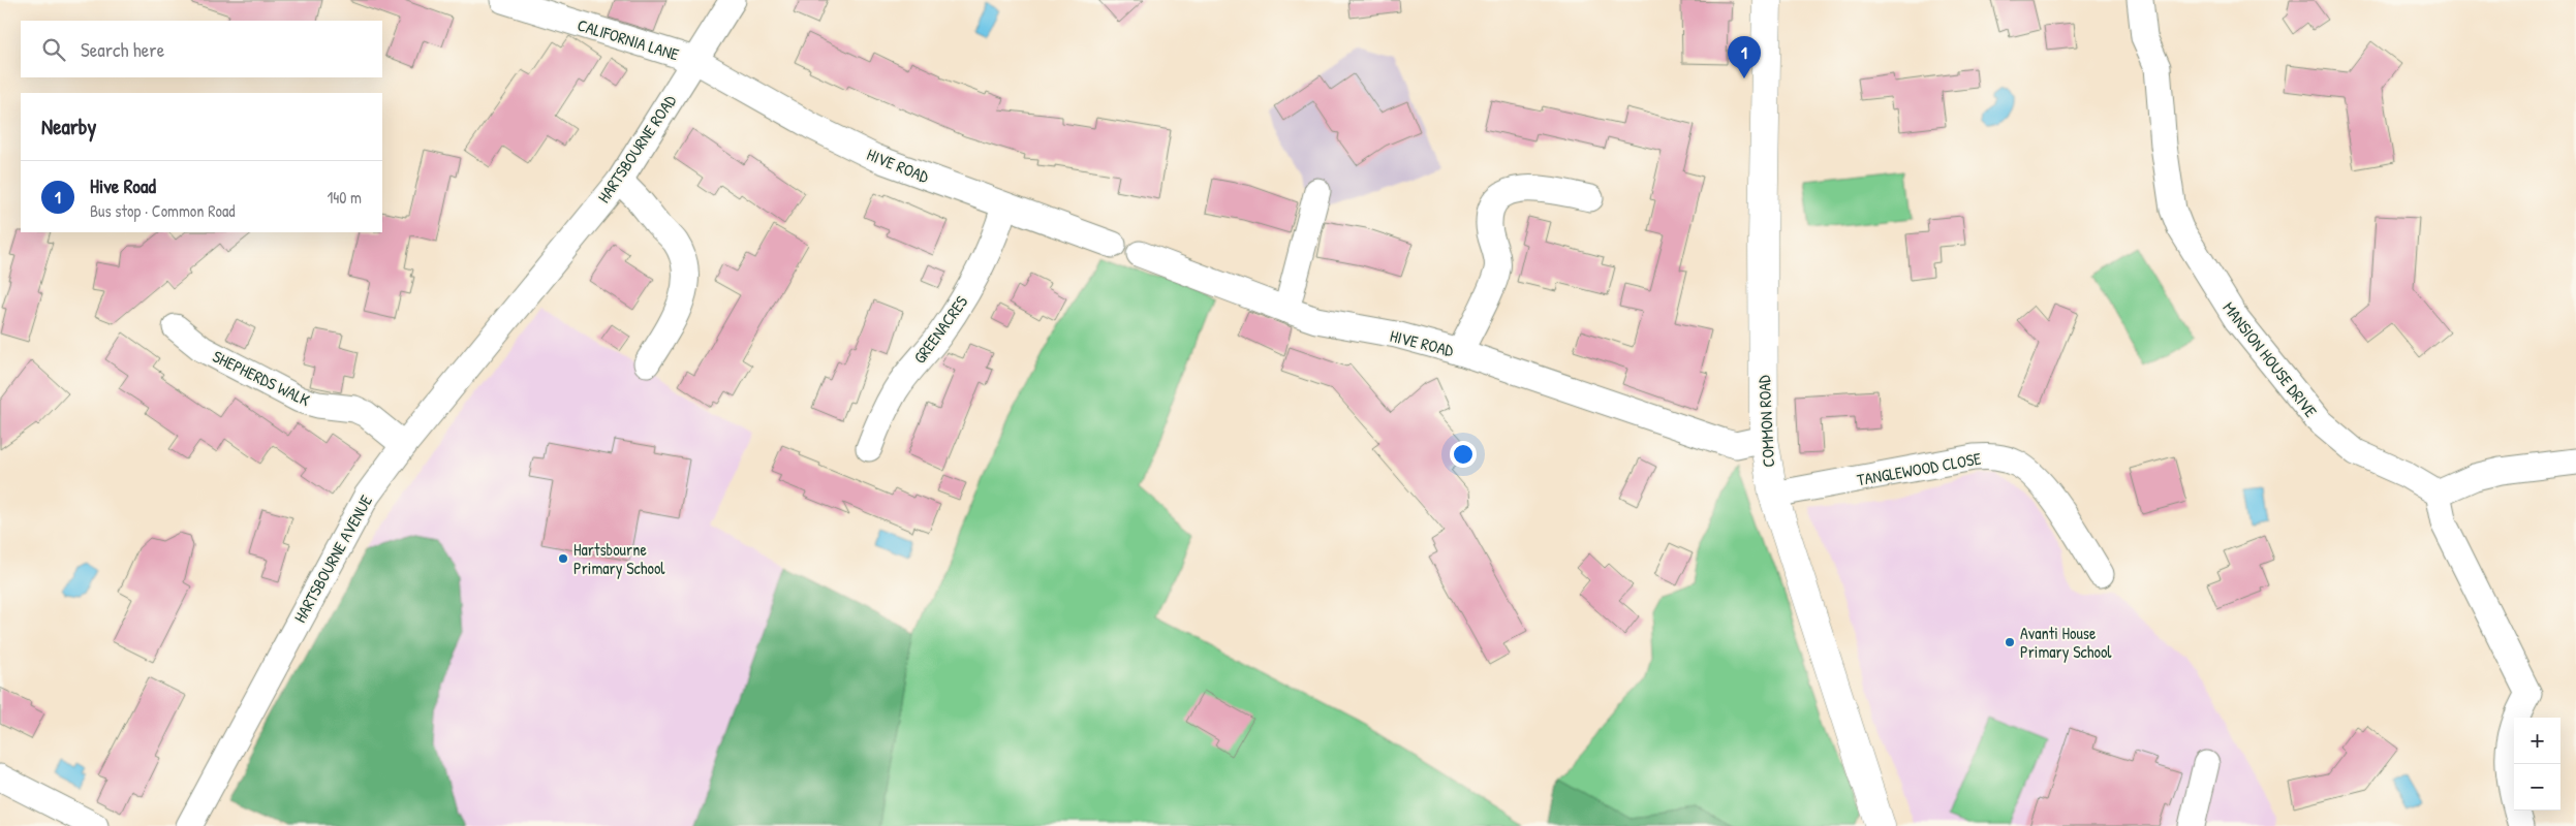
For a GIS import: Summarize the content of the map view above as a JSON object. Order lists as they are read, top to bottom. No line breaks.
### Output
{"streets":{"main road":["COMMON ROAD"],"street":["CALIFORNIA LANE","HARTSBOURNE ROAD","HIVE ROAD","GREENACRES","MANSION HOUSE DRIVE","SHEPHERDS WALK","TANGLEWOOD CLOSE","HARTSBOURNE AVENUE"]},"crossings":[["CALIFORNIA LANE","HARTSBOURNE ROAD"],["CALIFORNIA LANE","HIVE ROAD"],["HARTSBOURNE ROAD","HIVE ROAD"],["HARTSBOURNE ROAD","HARTSBOURNE AVENUE"],["HIVE ROAD","GREENACRES"],["HIVE ROAD","COMMON ROAD"],["SHEPHERDS WALK","HARTSBOURNE AVENUE"],["COMMON ROAD","TANGLEWOOD CLOSE"]],"places":["Hartsbourne Primary School","Avanti House Primary School"],"page":{"search":"Search here","pins":"1","heading":"Nearby","list":[{"mark":"1","name":"Hive Road","note":"Bus stop · Common Road","value":"140 m"}],"map_buttons":["+","−"]}}
